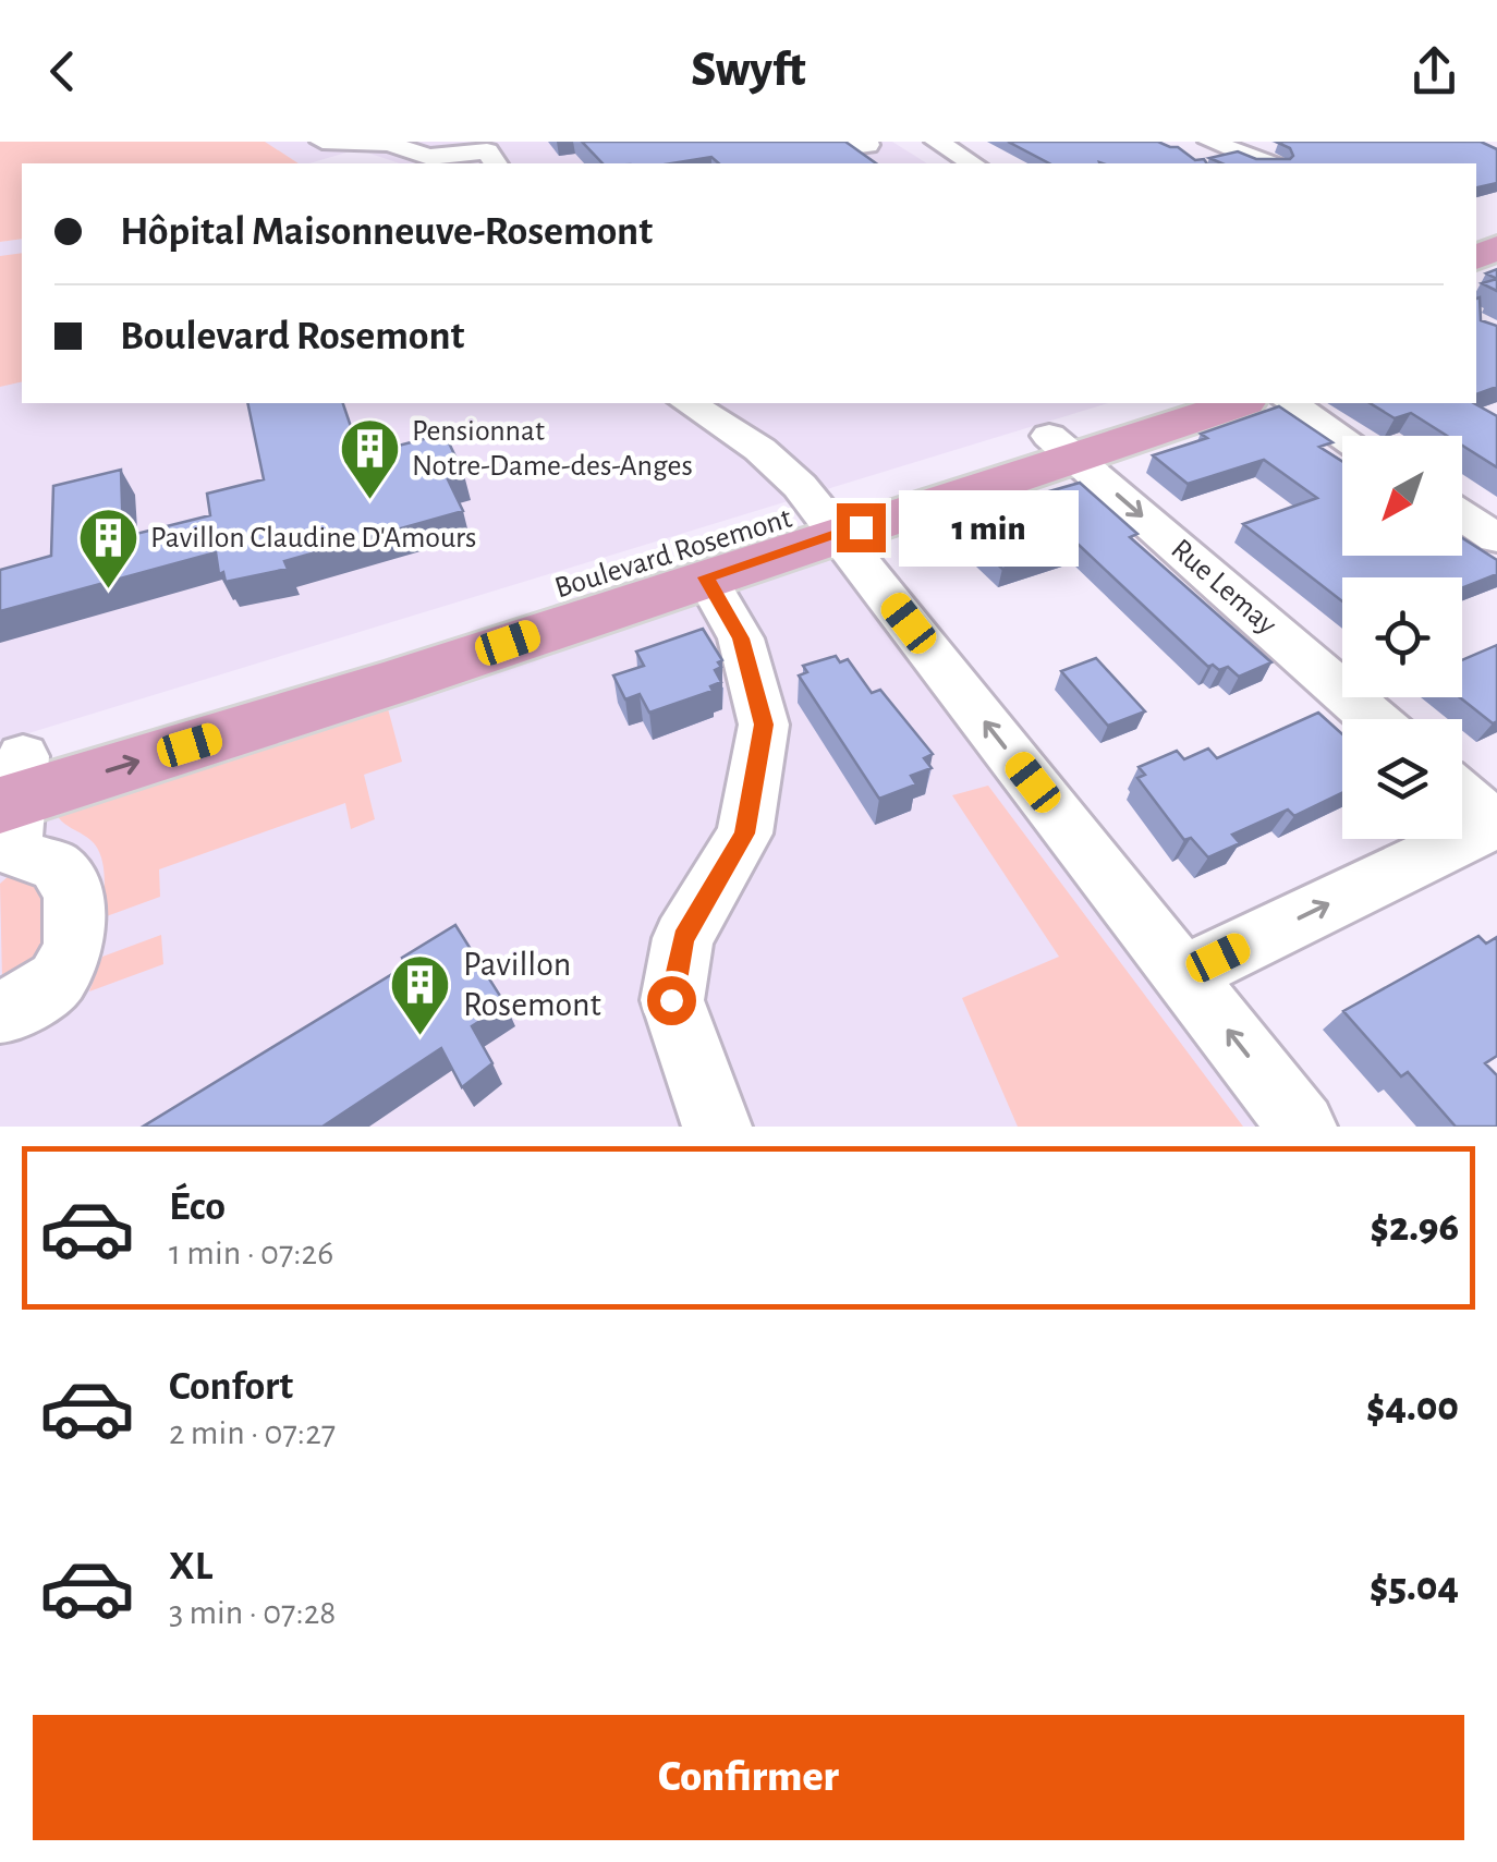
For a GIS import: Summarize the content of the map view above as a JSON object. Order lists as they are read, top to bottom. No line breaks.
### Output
{"streets":{"main road":["Boulevard Rosemont"],"street":["Rue Lemay"]},"crossings":[["Boulevard Rosemont","Rue Lemay"]],"places":{"building":["Pensionnat Notre-Dame-des-Anges","Pavillon Claudine D'Amours","Pavillon Rosemont"]},"north":"bottom left","page":{"header":"Swyft","banner":["Hôpital Maisonneuve-Rosemont","Boulevard Rosemont"],"bubble":"1 min","list":[{"name":"Éco","note":"1 min · 07:26","value":"$2.96"},{"name":"Confort","note":"2 min · 07:27","value":"$4.00"},{"name":"XL","note":"3 min · 07:28","value":"$5.04"}],"buttons":"Confirmer"}}
